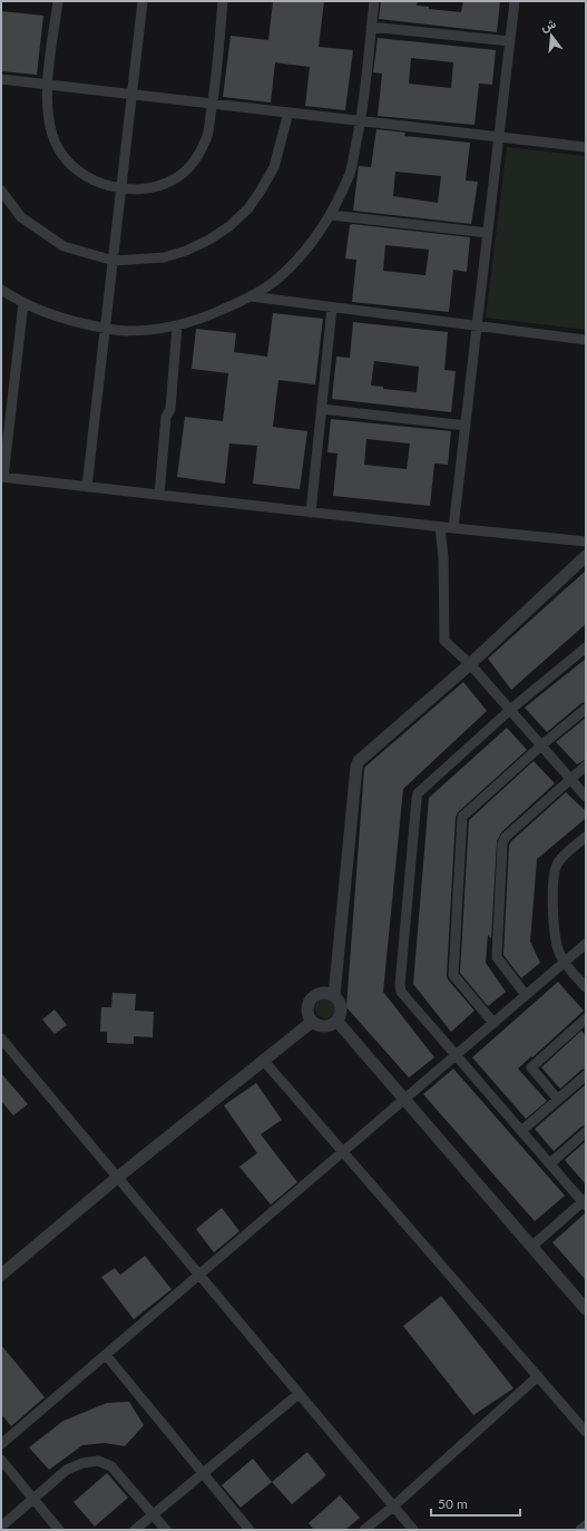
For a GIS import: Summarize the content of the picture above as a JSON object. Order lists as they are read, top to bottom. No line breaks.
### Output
{"scale_bar":"50 m","north":"top"}
